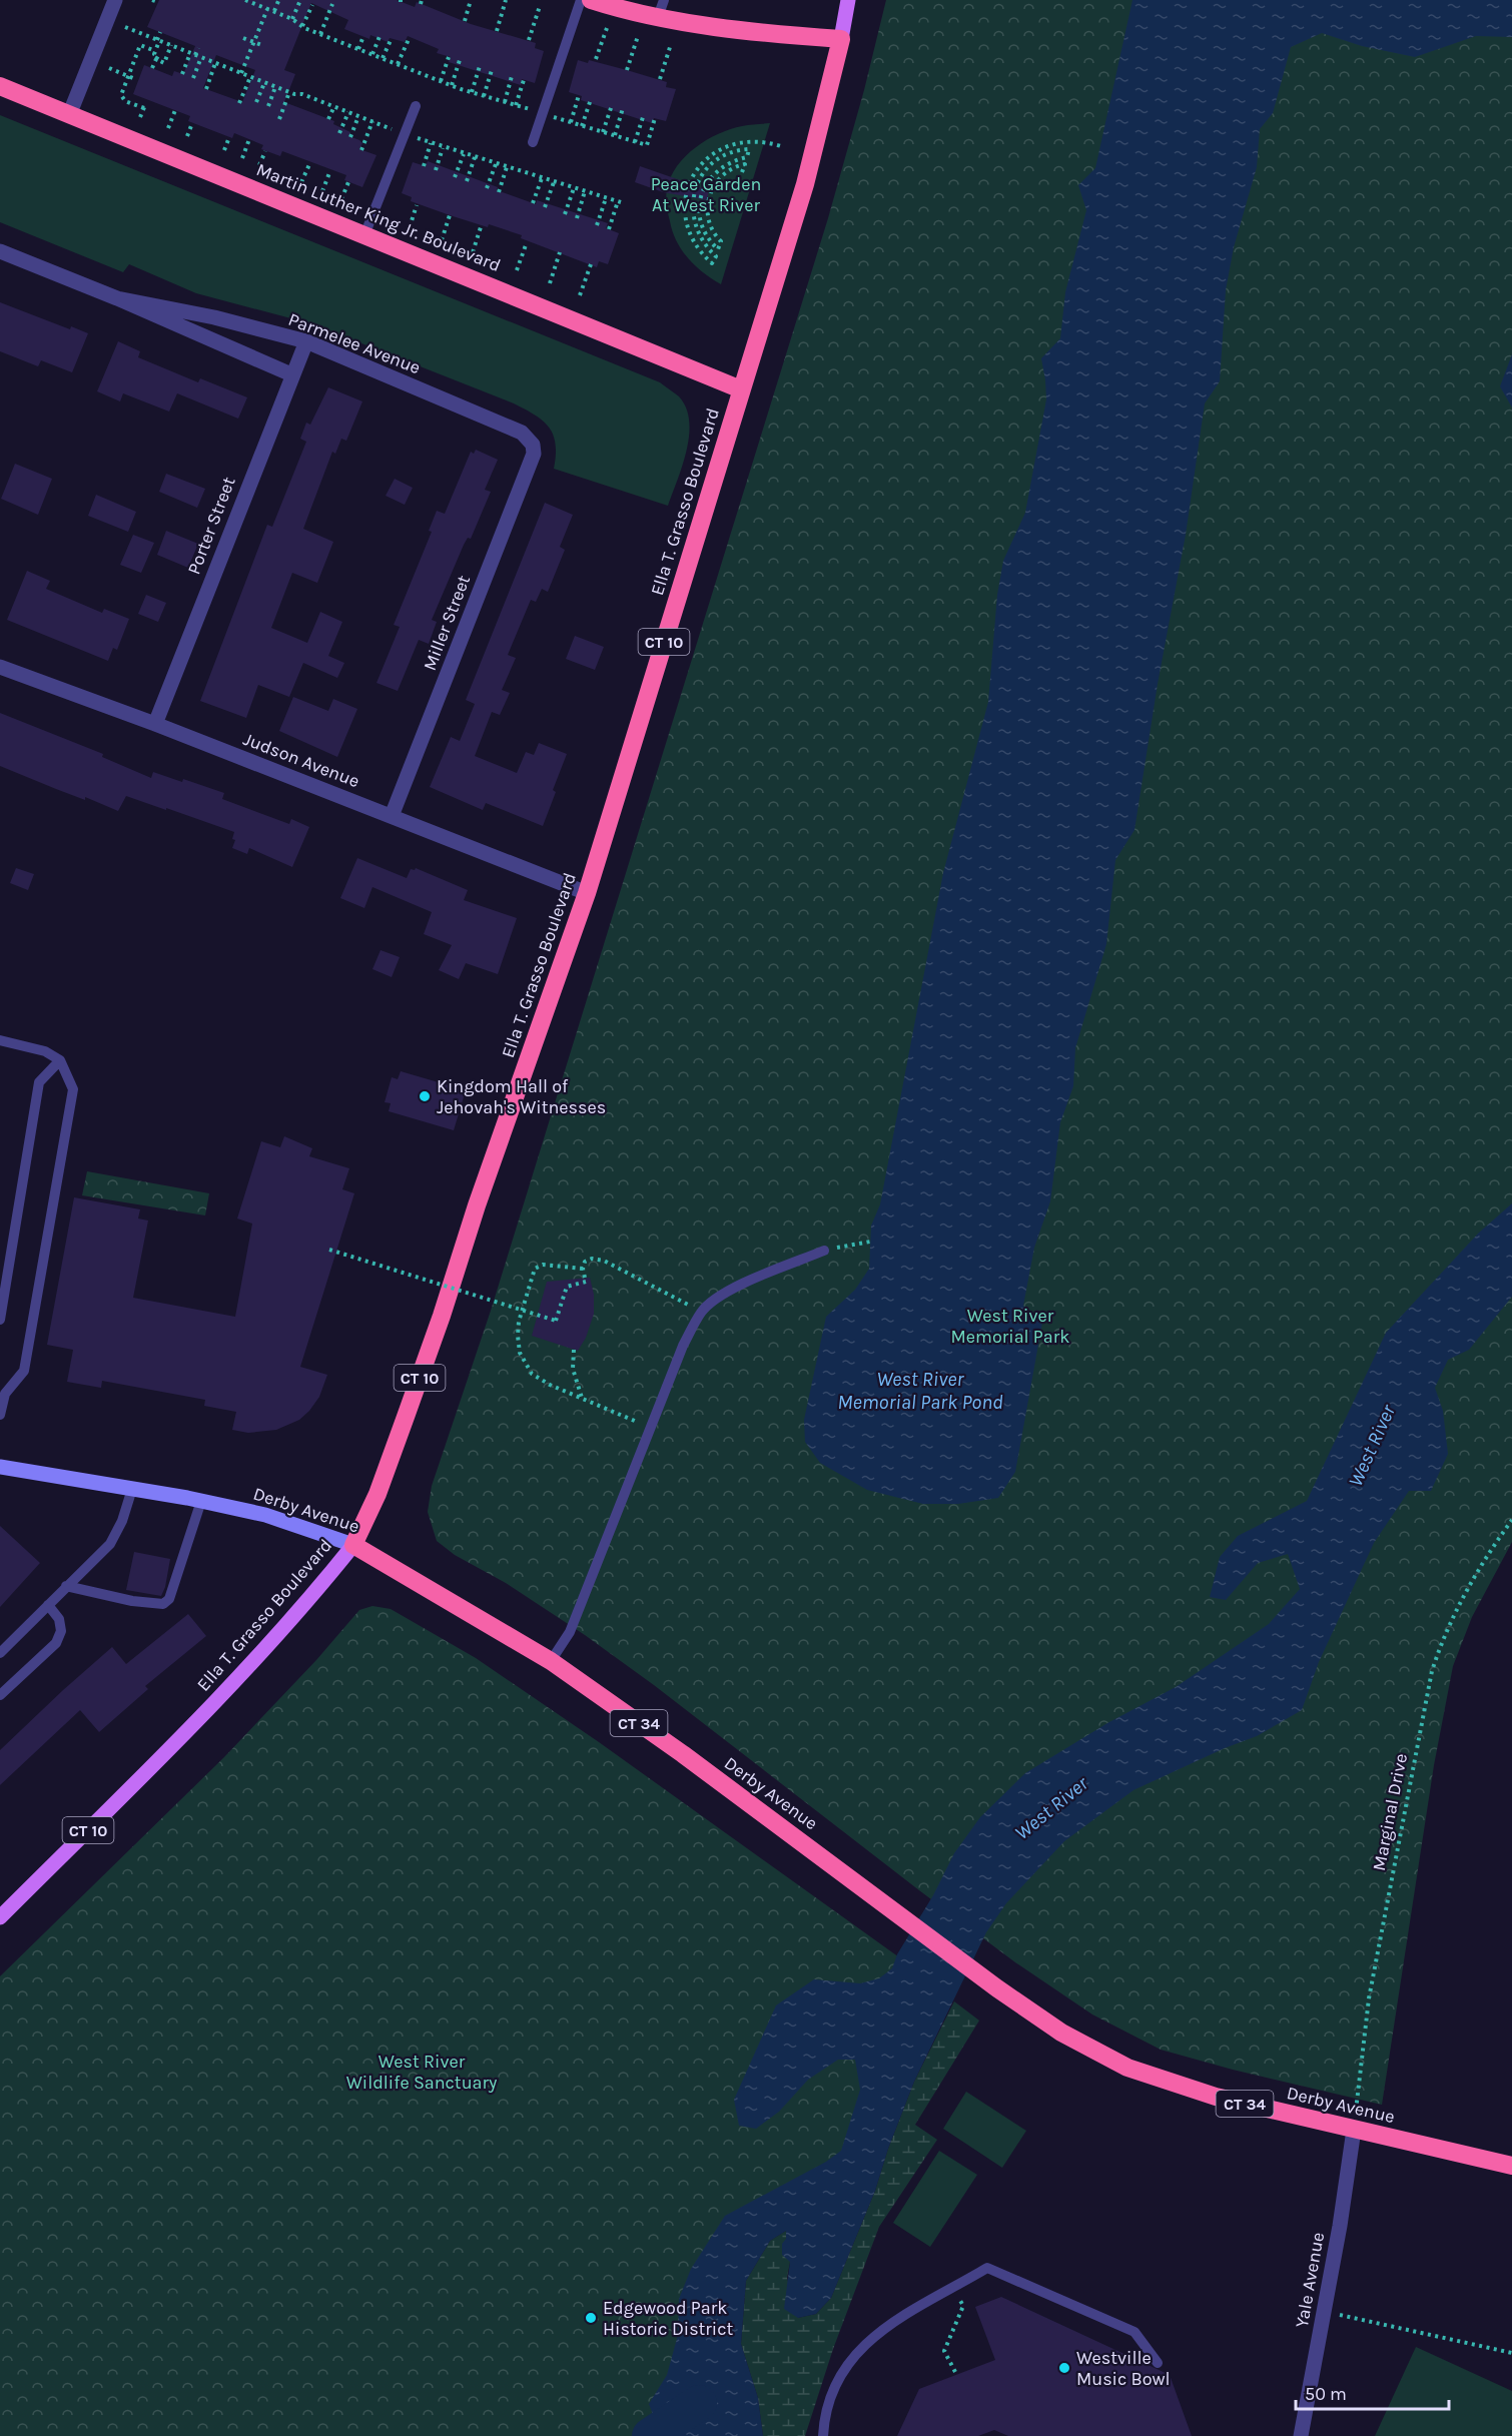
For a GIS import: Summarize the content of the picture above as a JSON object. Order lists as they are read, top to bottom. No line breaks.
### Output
{"streets":{"highway":["Martin Luther King Jr. Boulevard","Ella T. Grasso Boulevard","CT 10","Derby Avenue","CT 34"],"street":["Parmelee Avenue","Porter Street","Miller Street","Judson Avenue","Yale Avenue"],"path":["Marginal Drive"]},"crossings":[["Martin Luther King Jr. Boulevard","Ella T. Grasso Boulevard"],["Parmelee Avenue","Porter Street"],["Parmelee Avenue","Miller Street"],["Ella T. Grasso Boulevard","Judson Avenue"],["Ella T. Grasso Boulevard","Derby Avenue"],["Porter Street","Judson Avenue"],["Miller Street","Judson Avenue"],["Derby Avenue","Marginal Drive"],["Derby Avenue","Yale Avenue"],["Marginal Drive","Yale Avenue"]],"water":["West River Memorial Park Pond","West River"],"parks":["Peace Garden At West River","West River Memorial Park","West River Wildlife Sanctuary"],"places":["Kingdom Hall of Jehovah's Witnesses","Edgewood Park Historic District","Westville Music Bowl"],"scale_bar":"50 m"}
